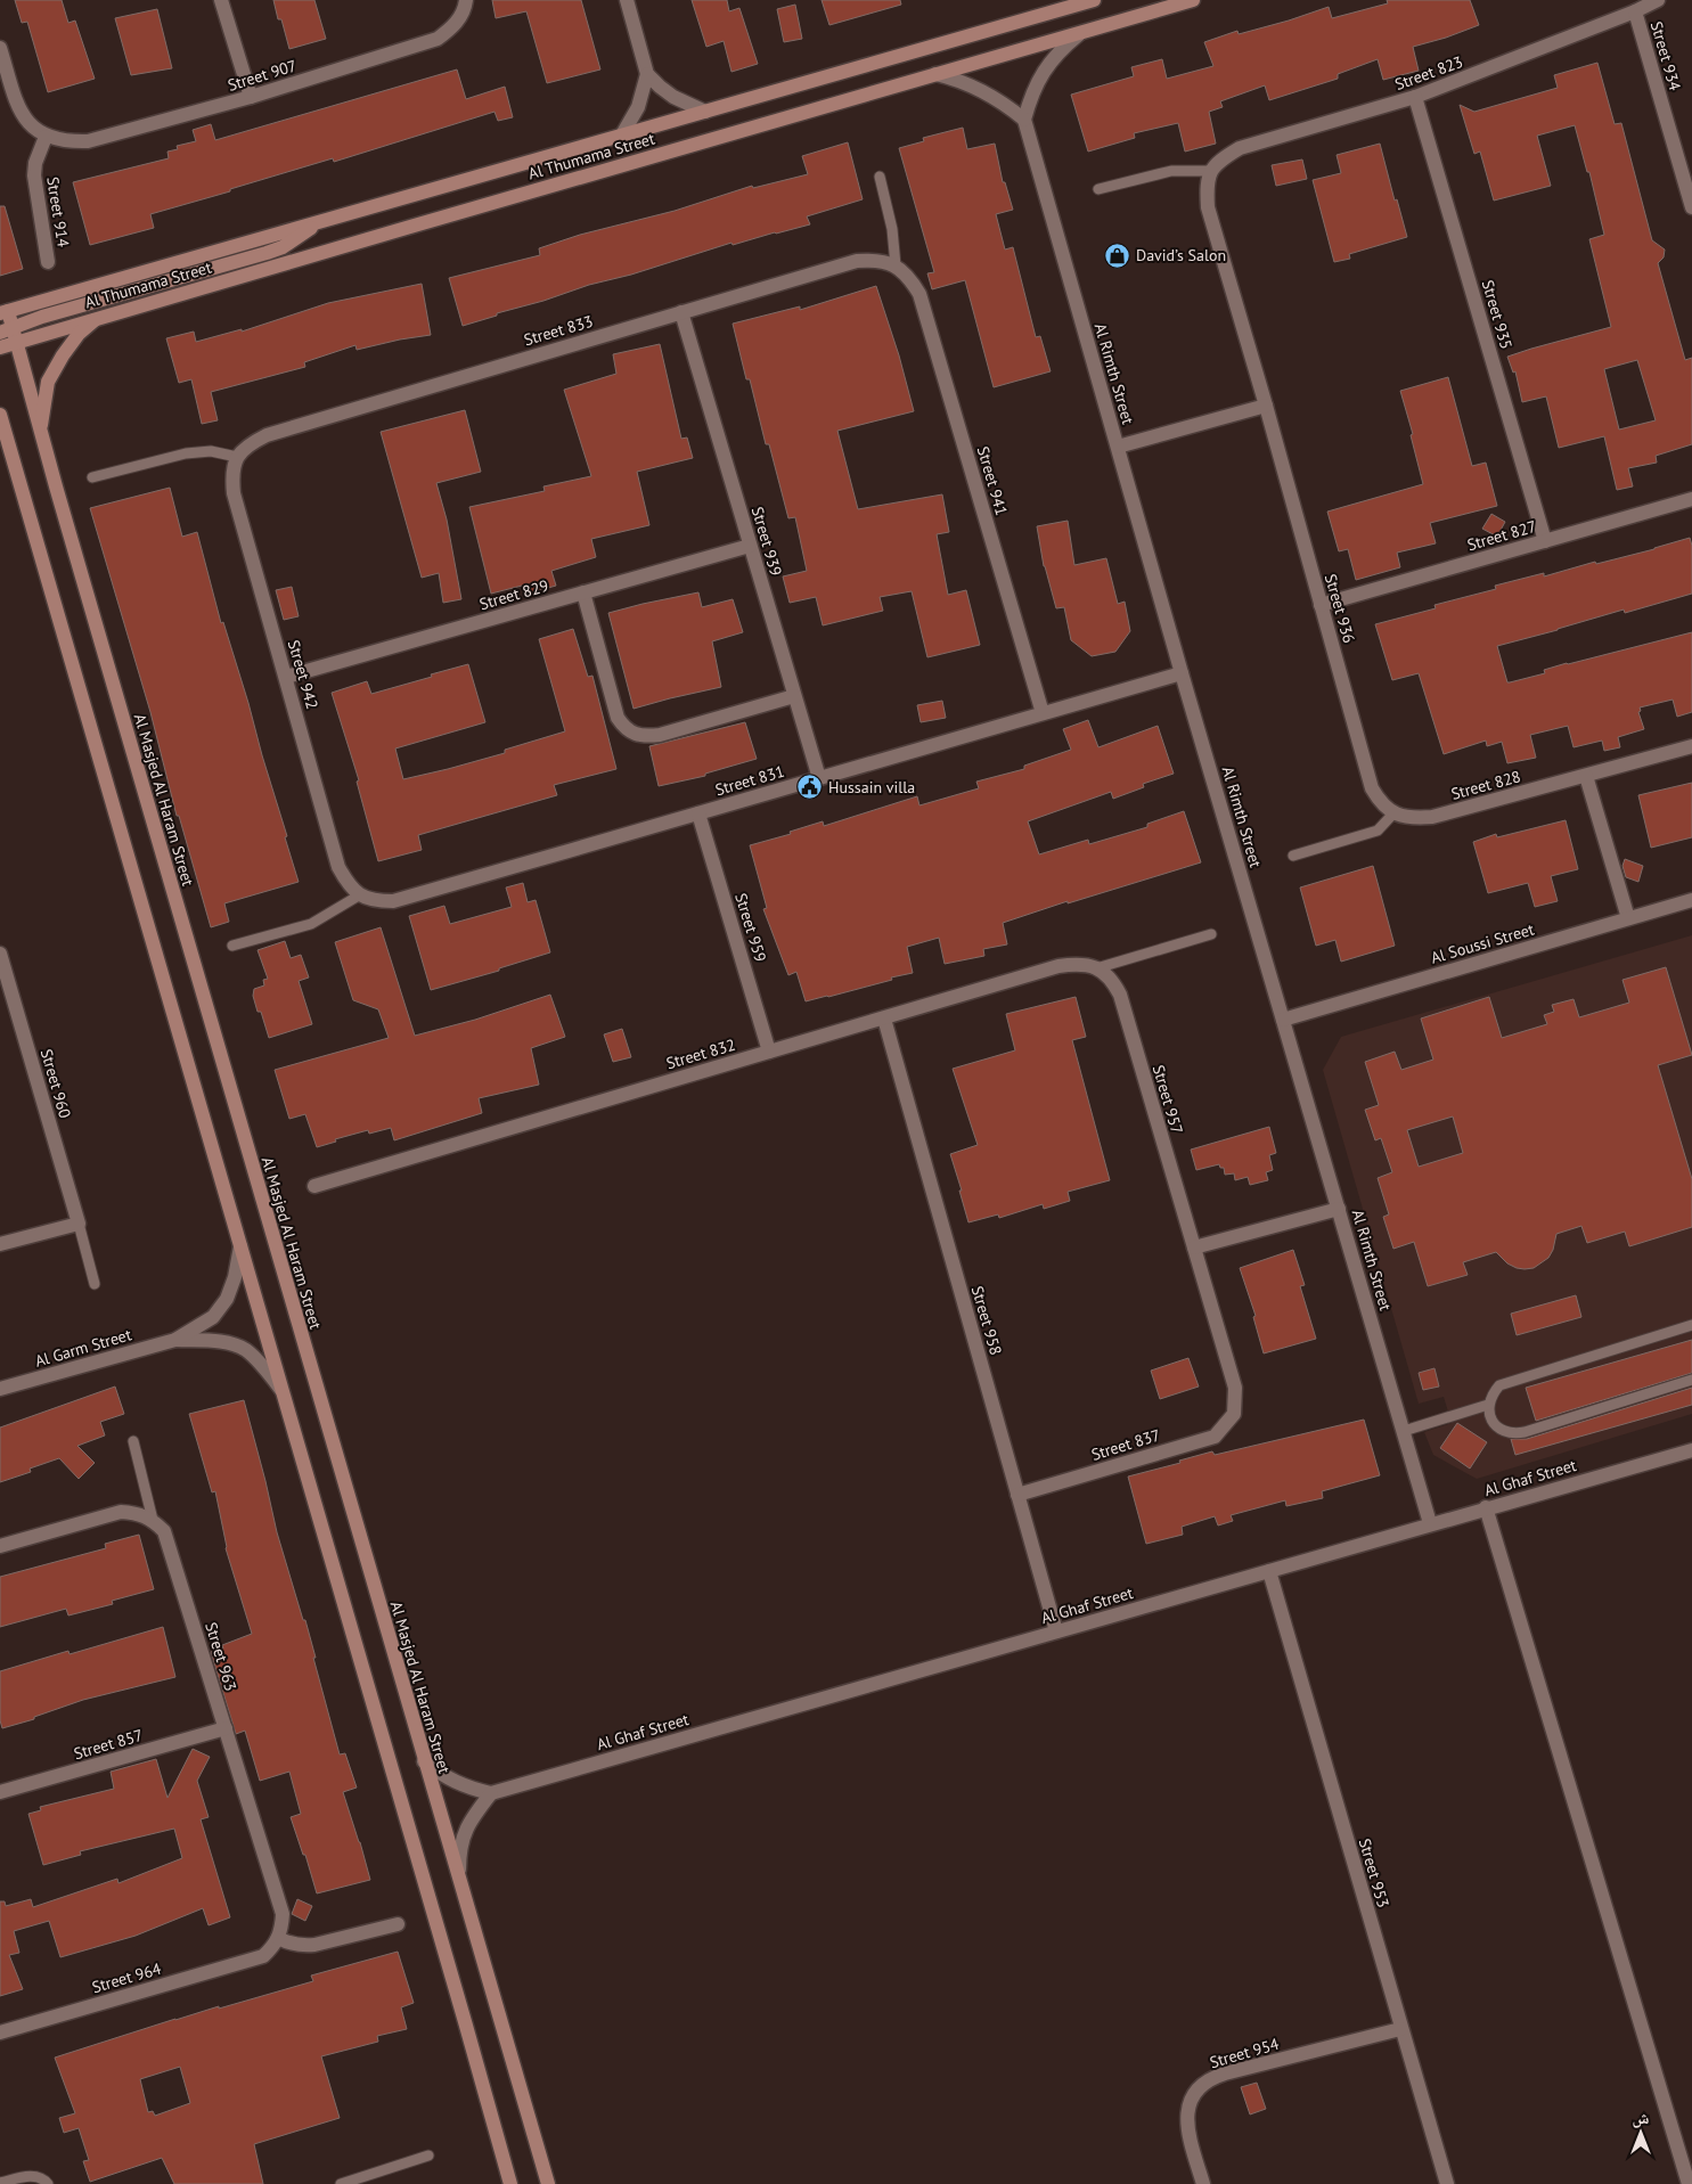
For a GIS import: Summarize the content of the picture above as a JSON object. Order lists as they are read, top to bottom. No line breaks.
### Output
{"streets":{"street":["Street 934","Street 823","Street 907","Al Thumama Street","Street 914","Street 935","Street 833","Al Rimth Street","Street 941","Street 827","Street 939","Street 829","Street 936","Street 942","Street 831","Street 828","Al Masjed Al Haram Street","Street 959","Al Soussi Street","Street 832","Street 960","Street 957","Street 958","Al Garm Street","Street 837","Al Ghaf Street","Street 963","Street 857","Street 953","Street 964","Street 954"]},"crossings":[["Street 934","Street 823"],["Street 823","Street 935"],["Street 823","Street 936"],["Street 907","Street 914"],["Al Thumama Street","Al Masjed Al Haram Street"],["Street 935","Street 827"],["Street 833","Street 941"],["Street 833","Street 939"],["Street 833","Street 942"],["Al Rimth Street","Street 831"],["Al Rimth Street","Al Soussi Street"],["Al Rimth Street","Al Ghaf Street"],["Street 941","Street 831"],["Street 827","Street 936"],["Street 939","Street 829"],["Street 939","Street 831"],["Street 829","Street 942"],["Street 936","Street 828"],["Street 942","Street 831"],["Street 831","Street 959"],["Street 959","Street 832"],["Street 832","Street 957"],["Street 832","Street 958"],["Street 957","Street 837"],["Street 958","Street 837"],["Street 958","Al Ghaf Street"],["Al Ghaf Street","Street 953"],["Street 963","Street 857"],["Street 963","Street 964"],["Street 953","Street 954"]],"places":{"shop":["David’s Salon"],"public building":["Hussain villa"]},"north":"top"}
